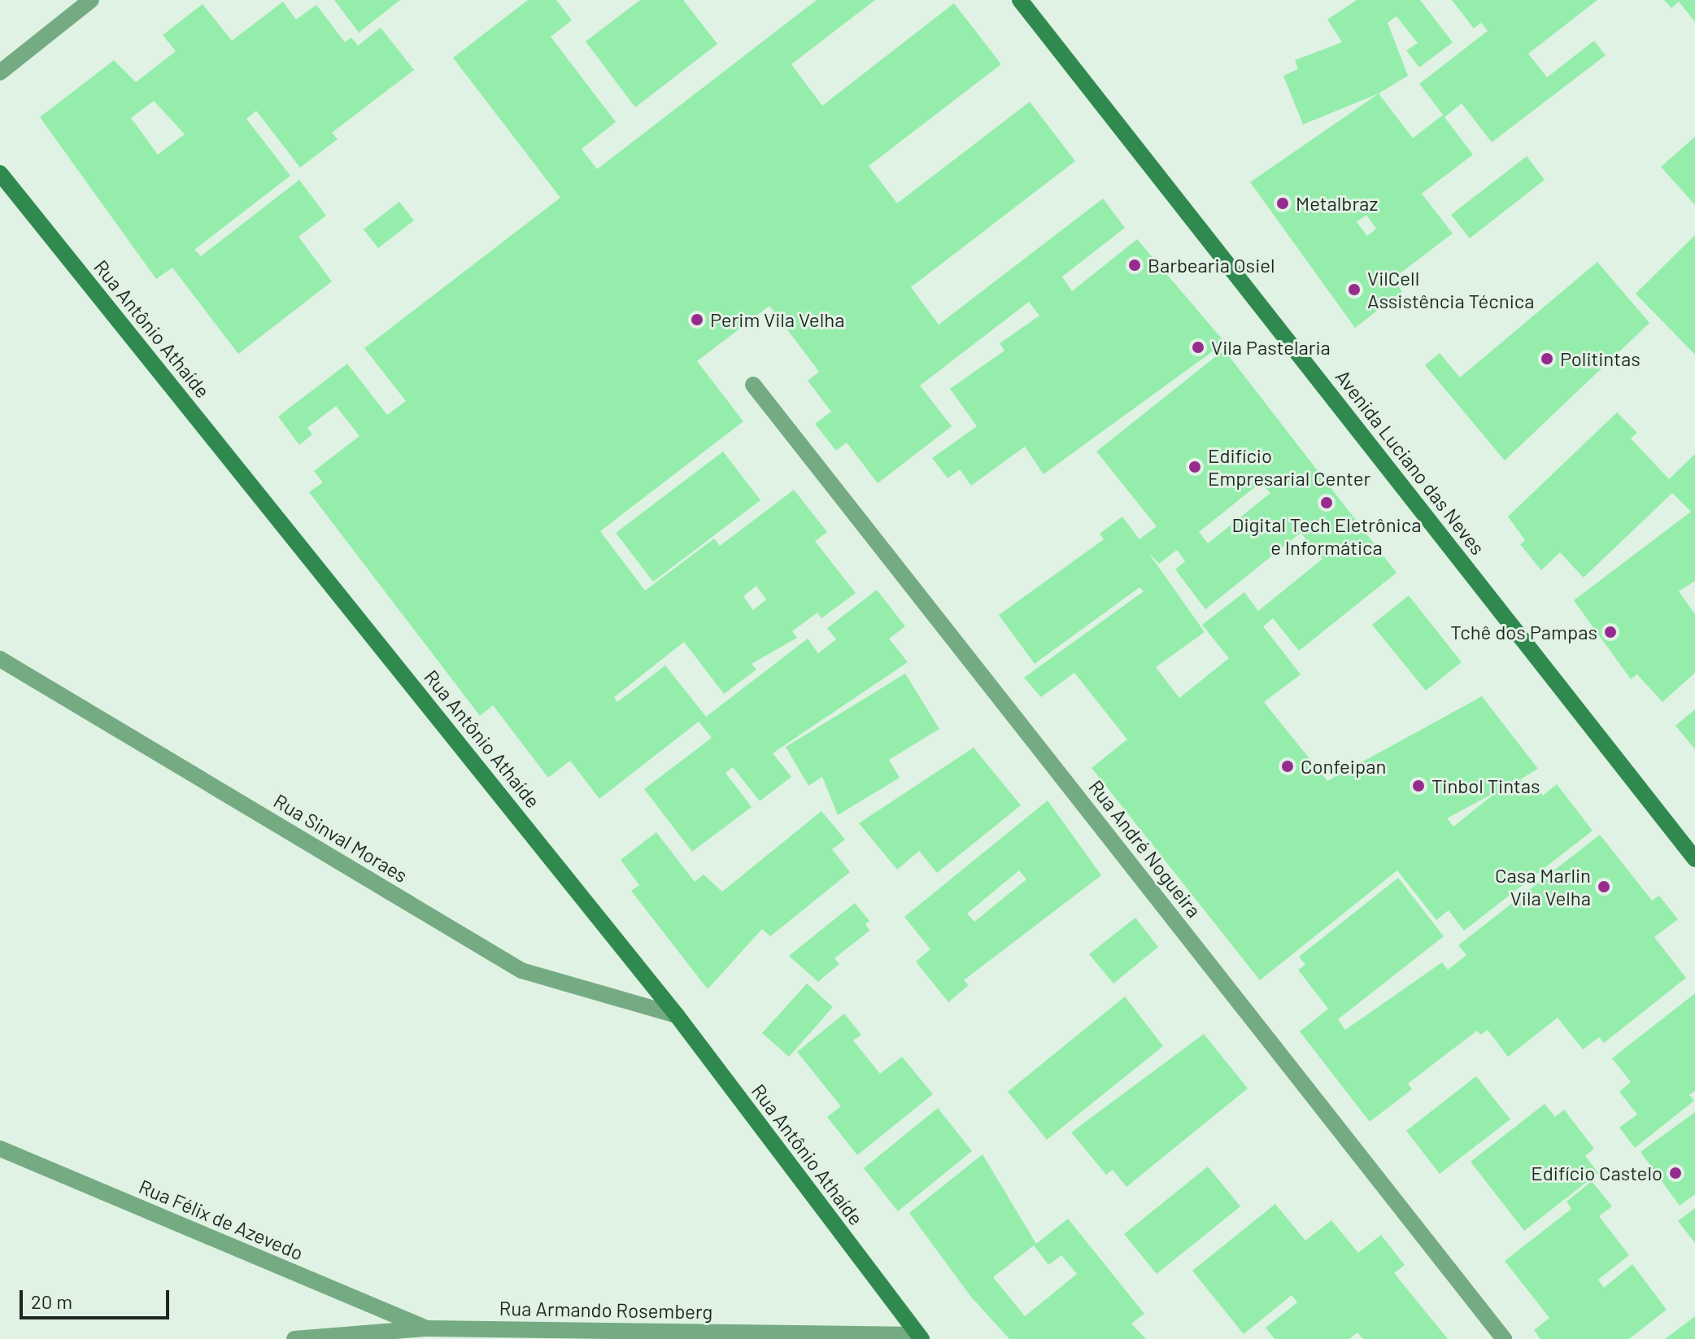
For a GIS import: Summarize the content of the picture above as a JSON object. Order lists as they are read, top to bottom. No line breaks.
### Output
{"streets":{"main road":["Rua Antônio Athaíde","Avenida Luciano das Neves"],"street":["Rua Sinval Moraes","Rua André Nogueira","Rua Félix de Azevedo","Rua Armando Rosemberg"]},"crossings":[["Rua Antônio Athaíde","Rua Sinval Moraes"],["Rua Antônio Athaíde","Rua Armando Rosemberg"],["Rua Félix de Azevedo","Rua Armando Rosemberg"]],"places":["Metalbraz","Barbearia Osiel","VilCell Assistência Técnica","Perim Vila Velha","Vila Pastelaria","Politintas","Edifício Empresarial Center","Digital Tech Eletrônica e Informática","Tchê dos Pampas","Confeipan","Tinbol Tintas","Casa Marlin Vila Velha","Edifício Castelo"],"scale_bar":"20 m"}
